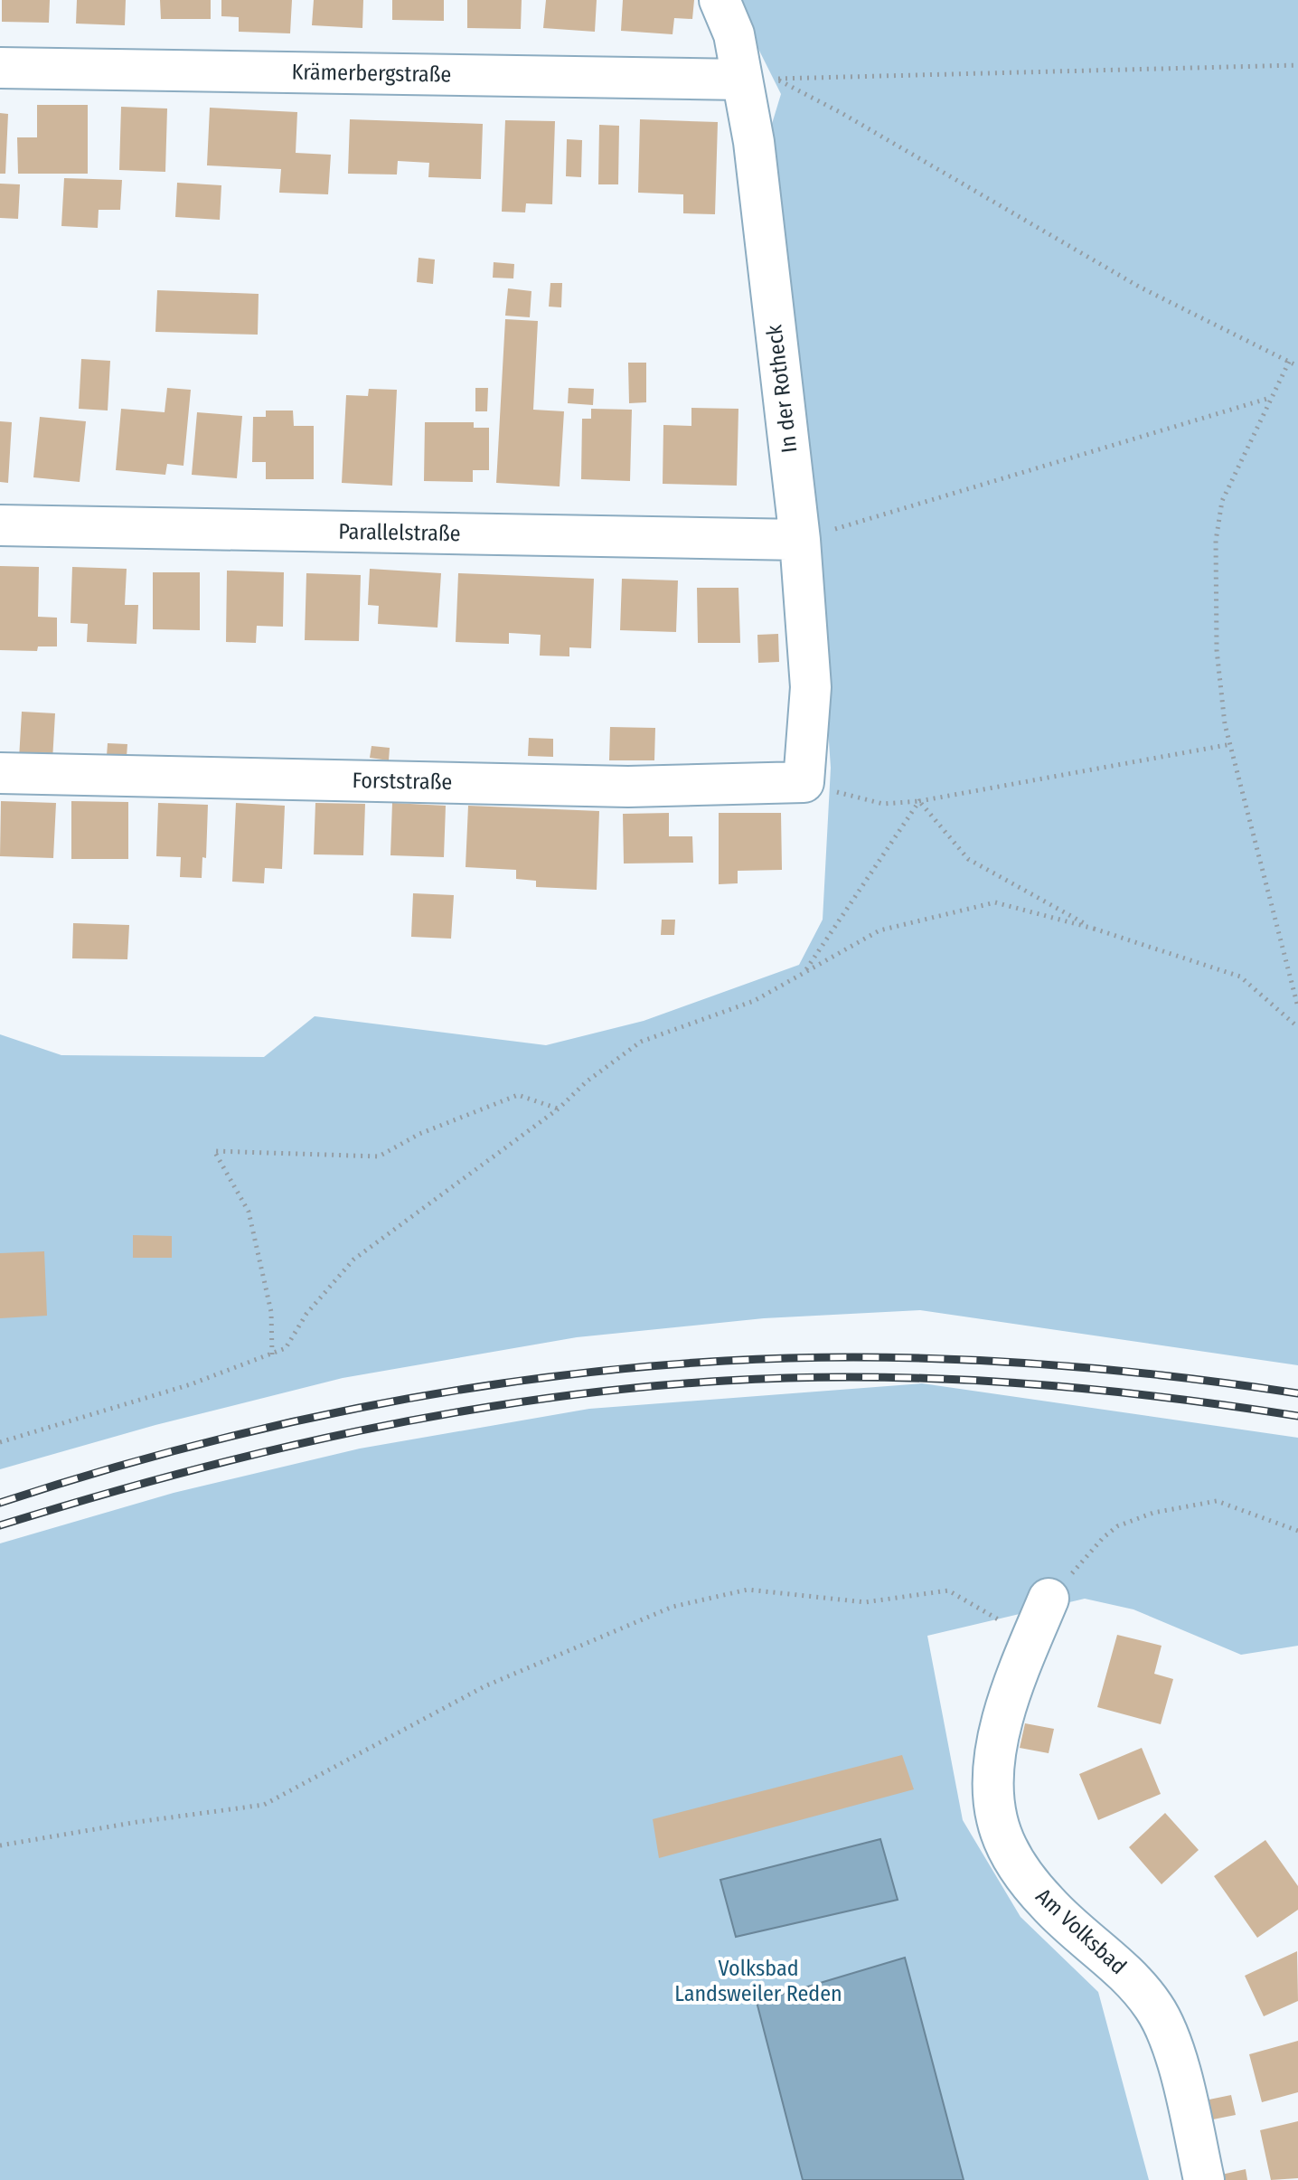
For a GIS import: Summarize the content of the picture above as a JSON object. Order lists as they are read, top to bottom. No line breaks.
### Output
{"streets":{"street":["Krämerbergstraße","In der Rotheck","Parallelstraße","Forststraße","Am Volksbad"]},"crossings":[["Krämerbergstraße","In der Rotheck"],["In der Rotheck","Parallelstraße"],["In der Rotheck","Forststraße"]],"parks":["Volksbad Landsweiler Reden"]}
